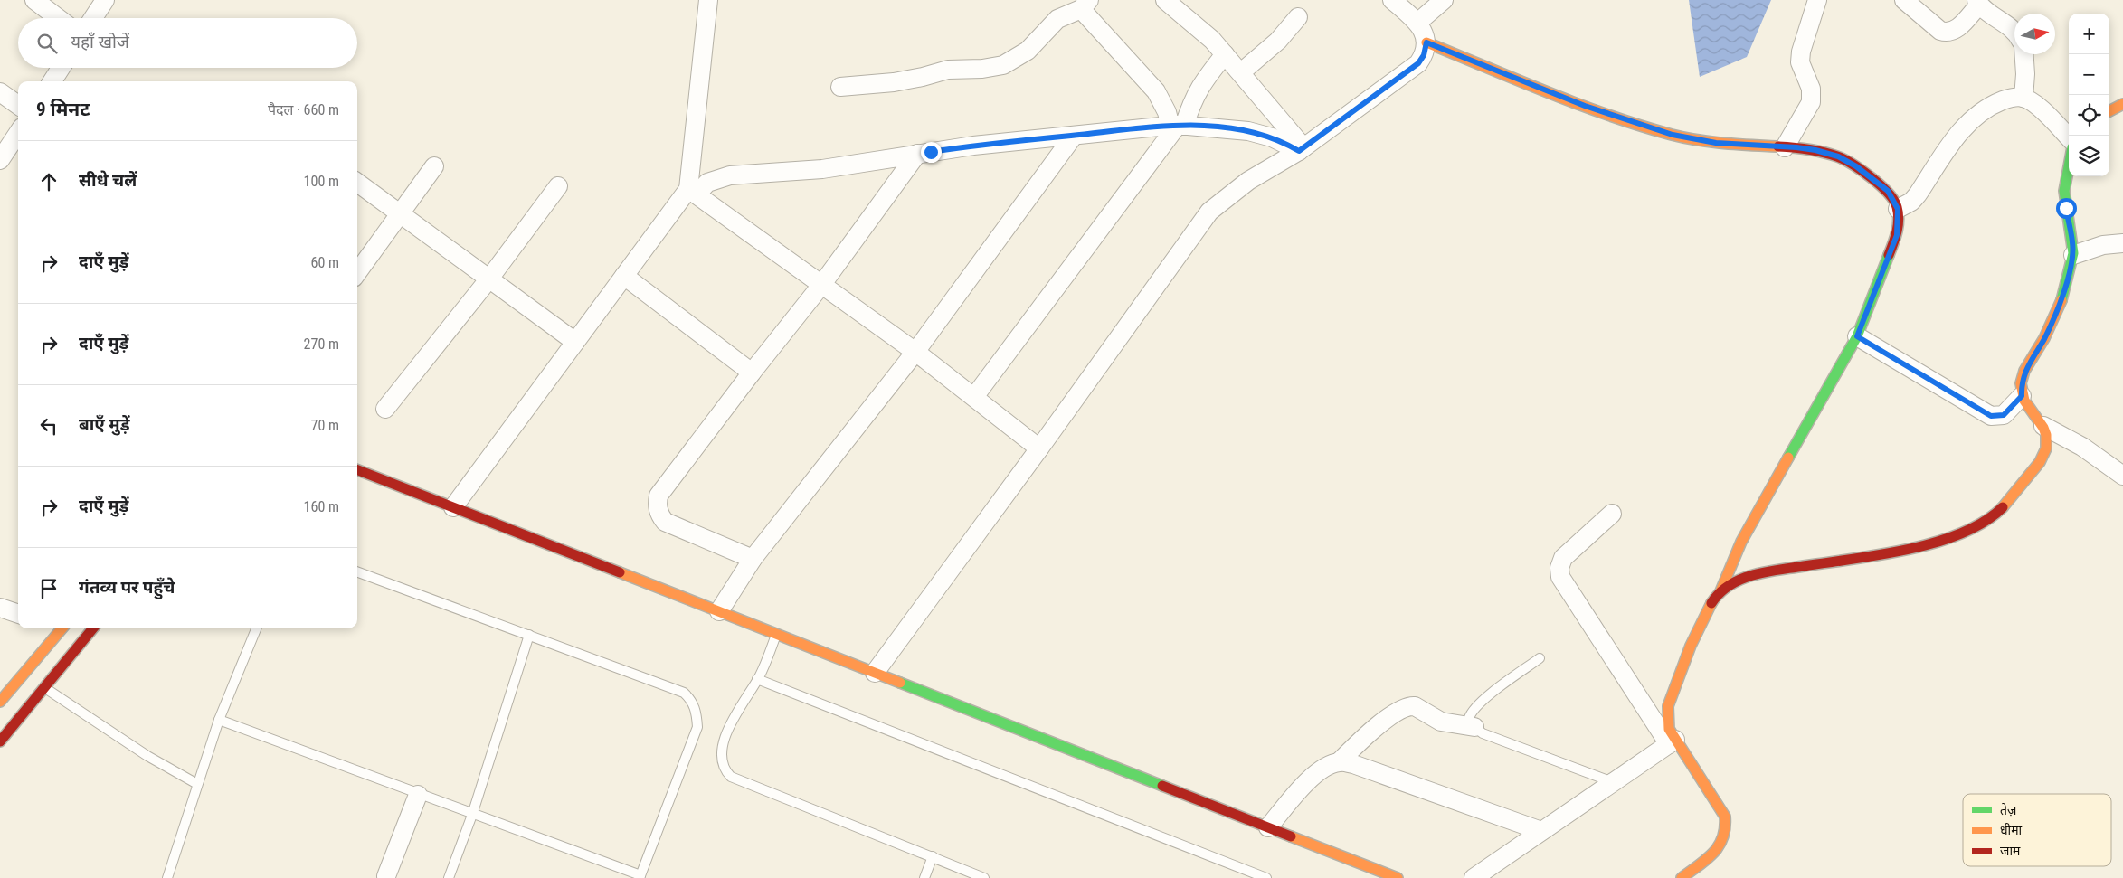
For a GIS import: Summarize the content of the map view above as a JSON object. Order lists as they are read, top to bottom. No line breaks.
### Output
{"legend":["तेज़","धीमा","जाम"],"north":"right","page":{"map_buttons":["+","−"],"search":"यहाँ खोजें","heading":["9 मिनट","पैदल · 660 m"],"list":[["सीधे चलें","100 m"],["दाएँ मुड़ें","60 m"],["दाएँ मुड़ें","270 m"],["बाएँ मुड़ें","70 m"],["दाएँ मुड़ें","160 m"],"गंतव्य पर पहुँचे"]}}
